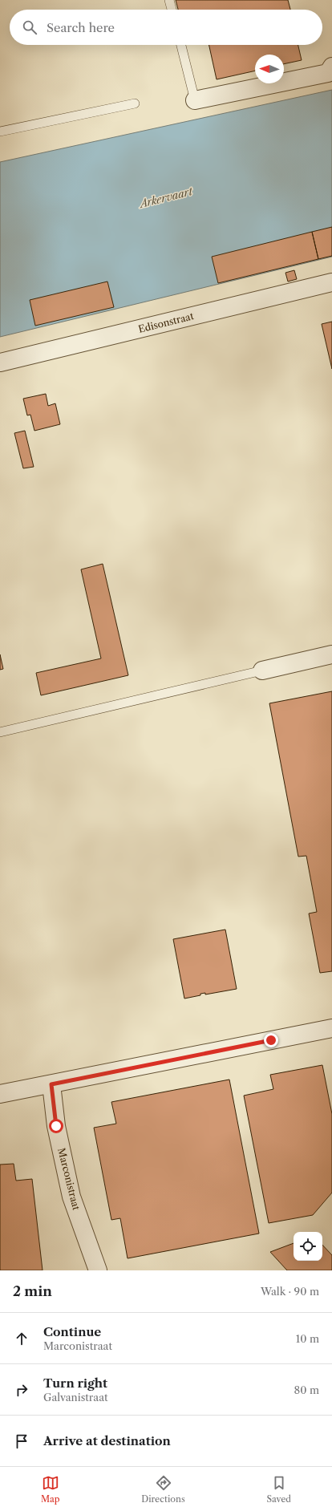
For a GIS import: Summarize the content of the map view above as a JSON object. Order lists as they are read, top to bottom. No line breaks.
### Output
{"streets":{"street":["Edisonstraat","Marconistraat"]},"water":["Arkervaart"],"north":"left","page":{"search":"Search here","heading":["2 min","Walk · 90 m"],"list":[["Continue","Marconistraat","10 m"],["Turn right","Galvanistraat","80 m"],"Arrive at destination"],"nav":["Map","Directions","Saved"]}}
